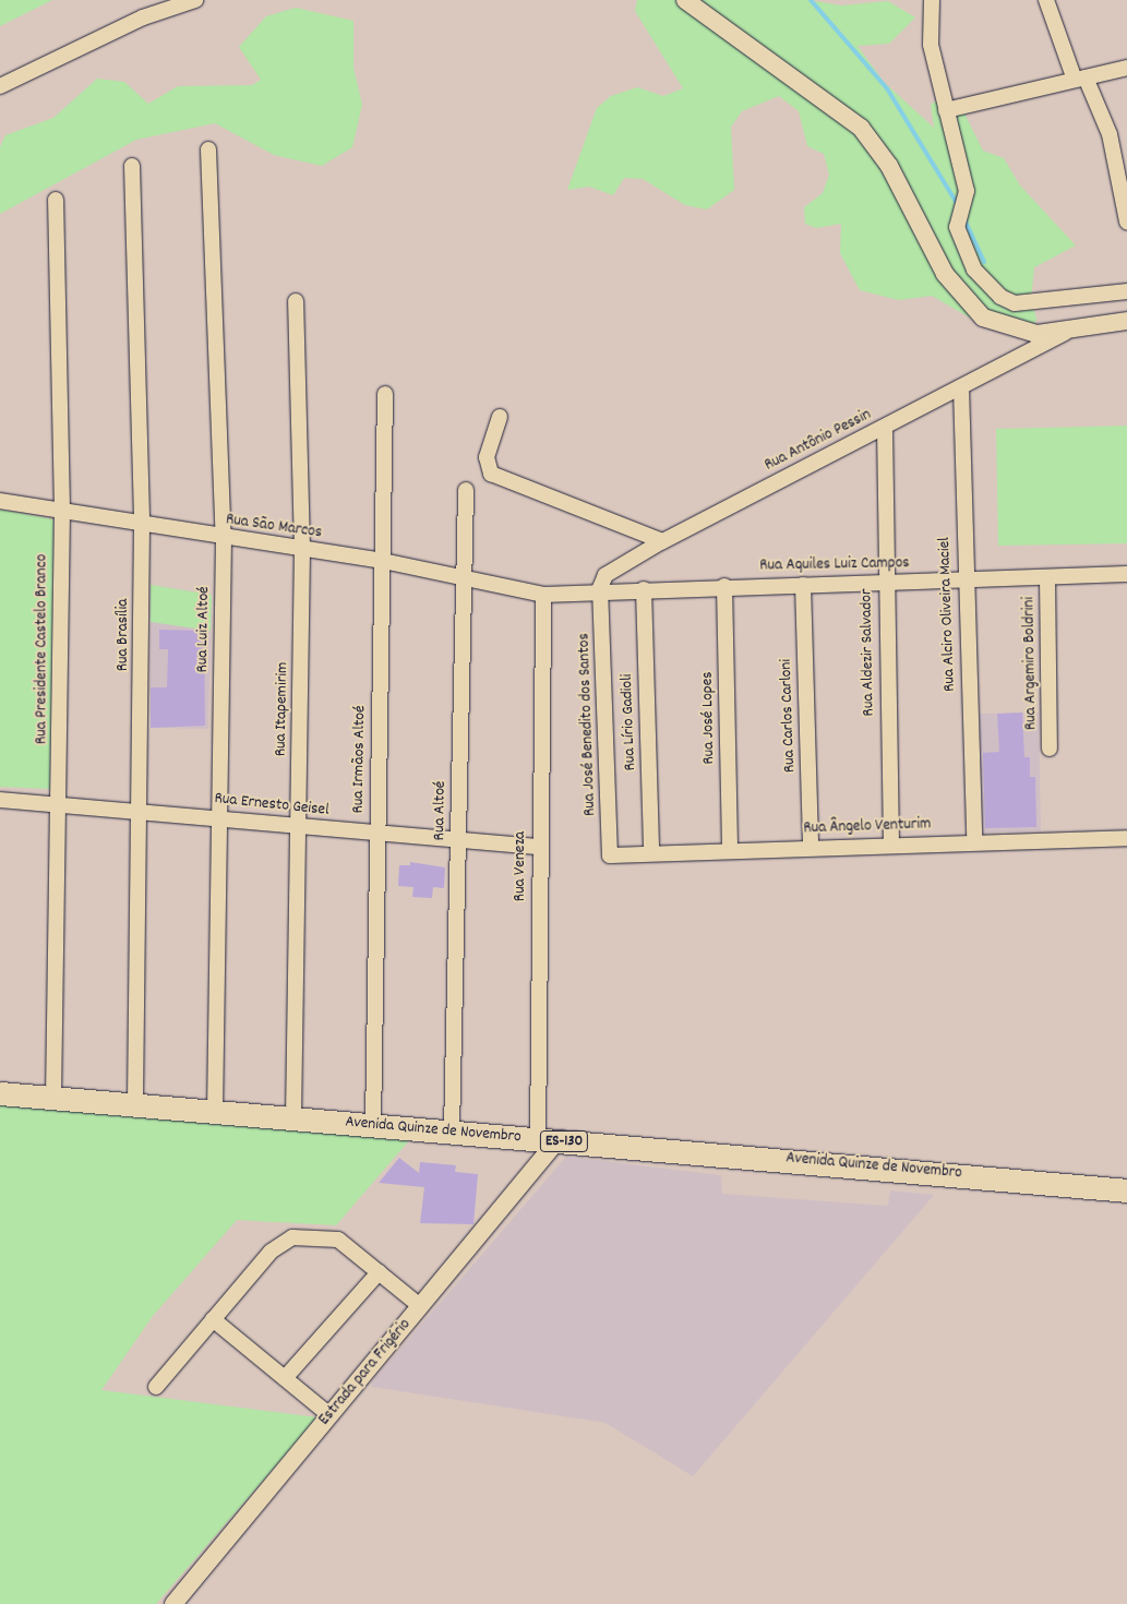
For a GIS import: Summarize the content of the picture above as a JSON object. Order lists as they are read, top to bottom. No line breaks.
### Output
{"streets":{"main road":["Avenida Quinze de Novembro","ES-130"],"street":["Rua Antônio Pessin","Rua São Marcos","Rua Aquiles Luiz Campos","Rua Alciro Oliveira Maciel","Rua Luiz Altoé","Rua Brasília","Rua Presidente Castelo Branco","Rua Aldezir Salvador","Rua Argemiro Boldrini","Rua Itapemirim","Rua Carlos Carloni","Rua José Lopes","Rua Lírio Gadioli","Rua José Benedito dos Santos","Rua Irmãos Altoé","Rua Ernesto Geisel","Rua Altoé","Rua Ângelo Venturim","Rua Veneza","Estrada para Frigério"]},"crossings":[["Rua Antônio Pessin","Rua Aquiles Luiz Campos"],["Rua Antônio Pessin","Rua Alciro Oliveira Maciel"],["Rua Antônio Pessin","Rua Aldezir Salvador"],["Rua Antônio Pessin","Rua José Benedito dos Santos"],["Rua São Marcos","Rua Aquiles Luiz Campos"],["Rua São Marcos","Rua Luiz Altoé"],["Rua São Marcos","Rua Brasília"],["Rua São Marcos","Rua Presidente Castelo Branco"],["Rua São Marcos","Rua Itapemirim"],["Rua São Marcos","Rua Irmãos Altoé"],["Rua São Marcos","Rua Altoé"],["Rua São Marcos","Rua Veneza"],["Rua Aquiles Luiz Campos","Rua Alciro Oliveira Maciel"],["Rua Aquiles Luiz Campos","Rua Aldezir Salvador"],["Rua Aquiles Luiz Campos","Rua Argemiro Boldrini"],["Rua Aquiles Luiz Campos","Rua Carlos Carloni"],["Rua Aquiles Luiz Campos","Rua José Lopes"],["Rua Aquiles Luiz Campos","Rua Lírio Gadioli"],["Rua Aquiles Luiz Campos","Rua José Benedito dos Santos"],["Rua Aquiles Luiz Campos","Rua Veneza"],["Rua Alciro Oliveira Maciel","Rua Ângelo Venturim"],["Rua Luiz Altoé","Rua Ernesto Geisel"],["Rua Luiz Altoé","Avenida Quinze de Novembro"],["Rua Brasília","Rua Ernesto Geisel"],["Rua Brasília","Avenida Quinze de Novembro"],["Rua Presidente Castelo Branco","Rua Ernesto Geisel"],["Rua Presidente Castelo Branco","Avenida Quinze de Novembro"],["Rua Aldezir Salvador","Rua Ângelo Venturim"],["Rua Itapemirim","Rua Ernesto Geisel"],["Rua Itapemirim","Avenida Quinze de Novembro"],["Rua Carlos Carloni","Rua Ângelo Venturim"],["Rua José Lopes","Rua Ângelo Venturim"],["Rua Lírio Gadioli","Rua Ângelo Venturim"],["Rua José Benedito dos Santos","Rua Ângelo Venturim"],["Rua Irmãos Altoé","Rua Ernesto Geisel"],["Rua Irmãos Altoé","Avenida Quinze de Novembro"],["Rua Ernesto Geisel","Rua Altoé"],["Rua Ernesto Geisel","Rua Veneza"],["Rua Altoé","Avenida Quinze de Novembro"],["Rua Veneza","Avenida Quinze de Novembro"],["Rua Veneza","Estrada para Frigério"],["Avenida Quinze de Novembro","Estrada para Frigério"]]}
